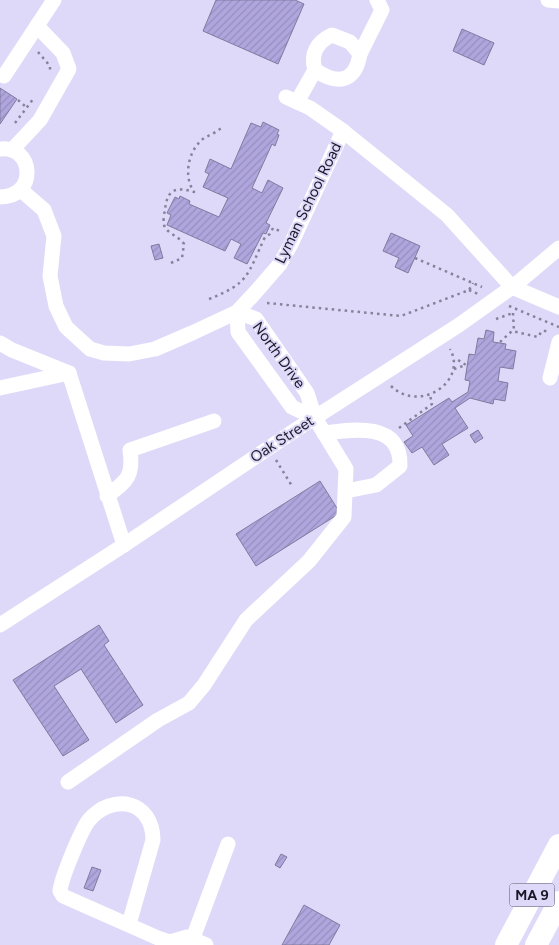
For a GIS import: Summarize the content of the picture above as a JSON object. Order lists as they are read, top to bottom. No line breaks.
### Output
{"streets":{"highway":["MA 9"],"street":["Lyman School Road","North Drive","Oak Street"]},"crossings":[["Lyman School Road","North Drive"],["Lyman School Road","Oak Street"],["North Drive","Oak Street"]]}
